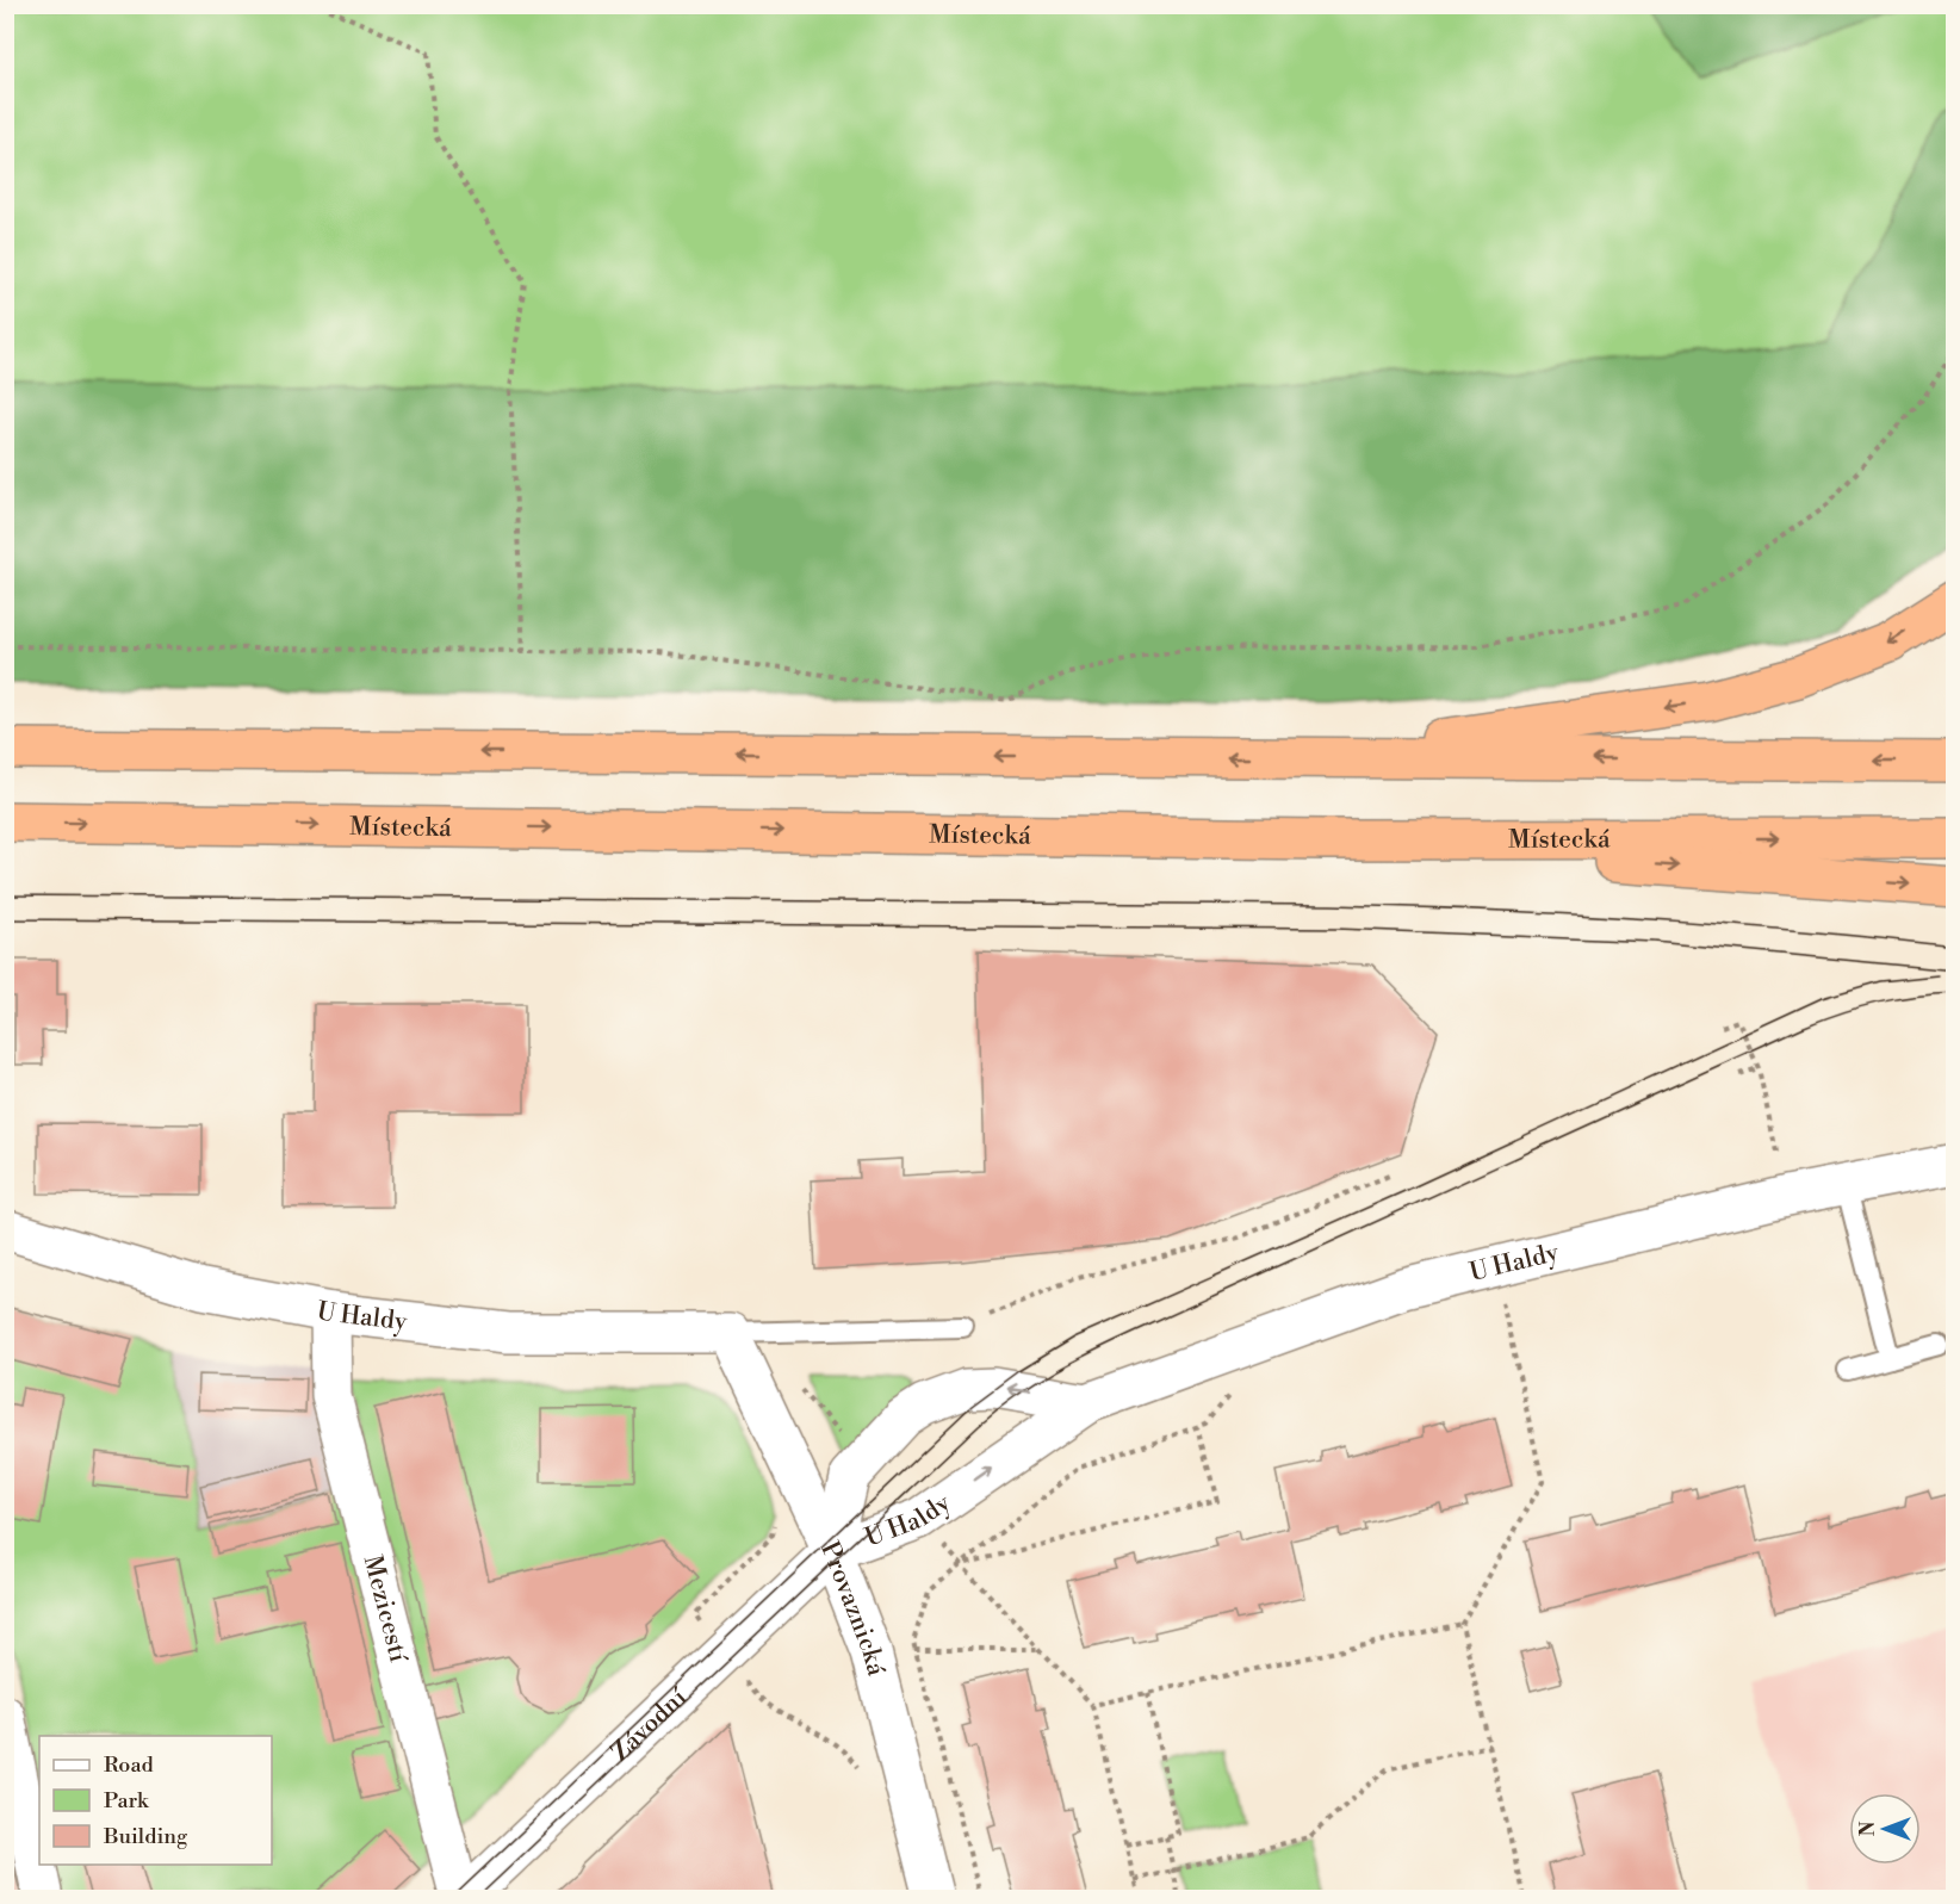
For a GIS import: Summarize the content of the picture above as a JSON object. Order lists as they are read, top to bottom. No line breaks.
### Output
{"streets":{"highway":["Místecká"],"street":["U Haldy","Mezicestí","Provaznická","Závodní"]},"crossings":[["U Haldy","Mezicestí"],["U Haldy","Provaznická"],["U Haldy","Závodní"],["Mezicestí","Závodní"],["Provaznická","Závodní"]],"legend":["Road","Park","Building"],"north":"left"}
